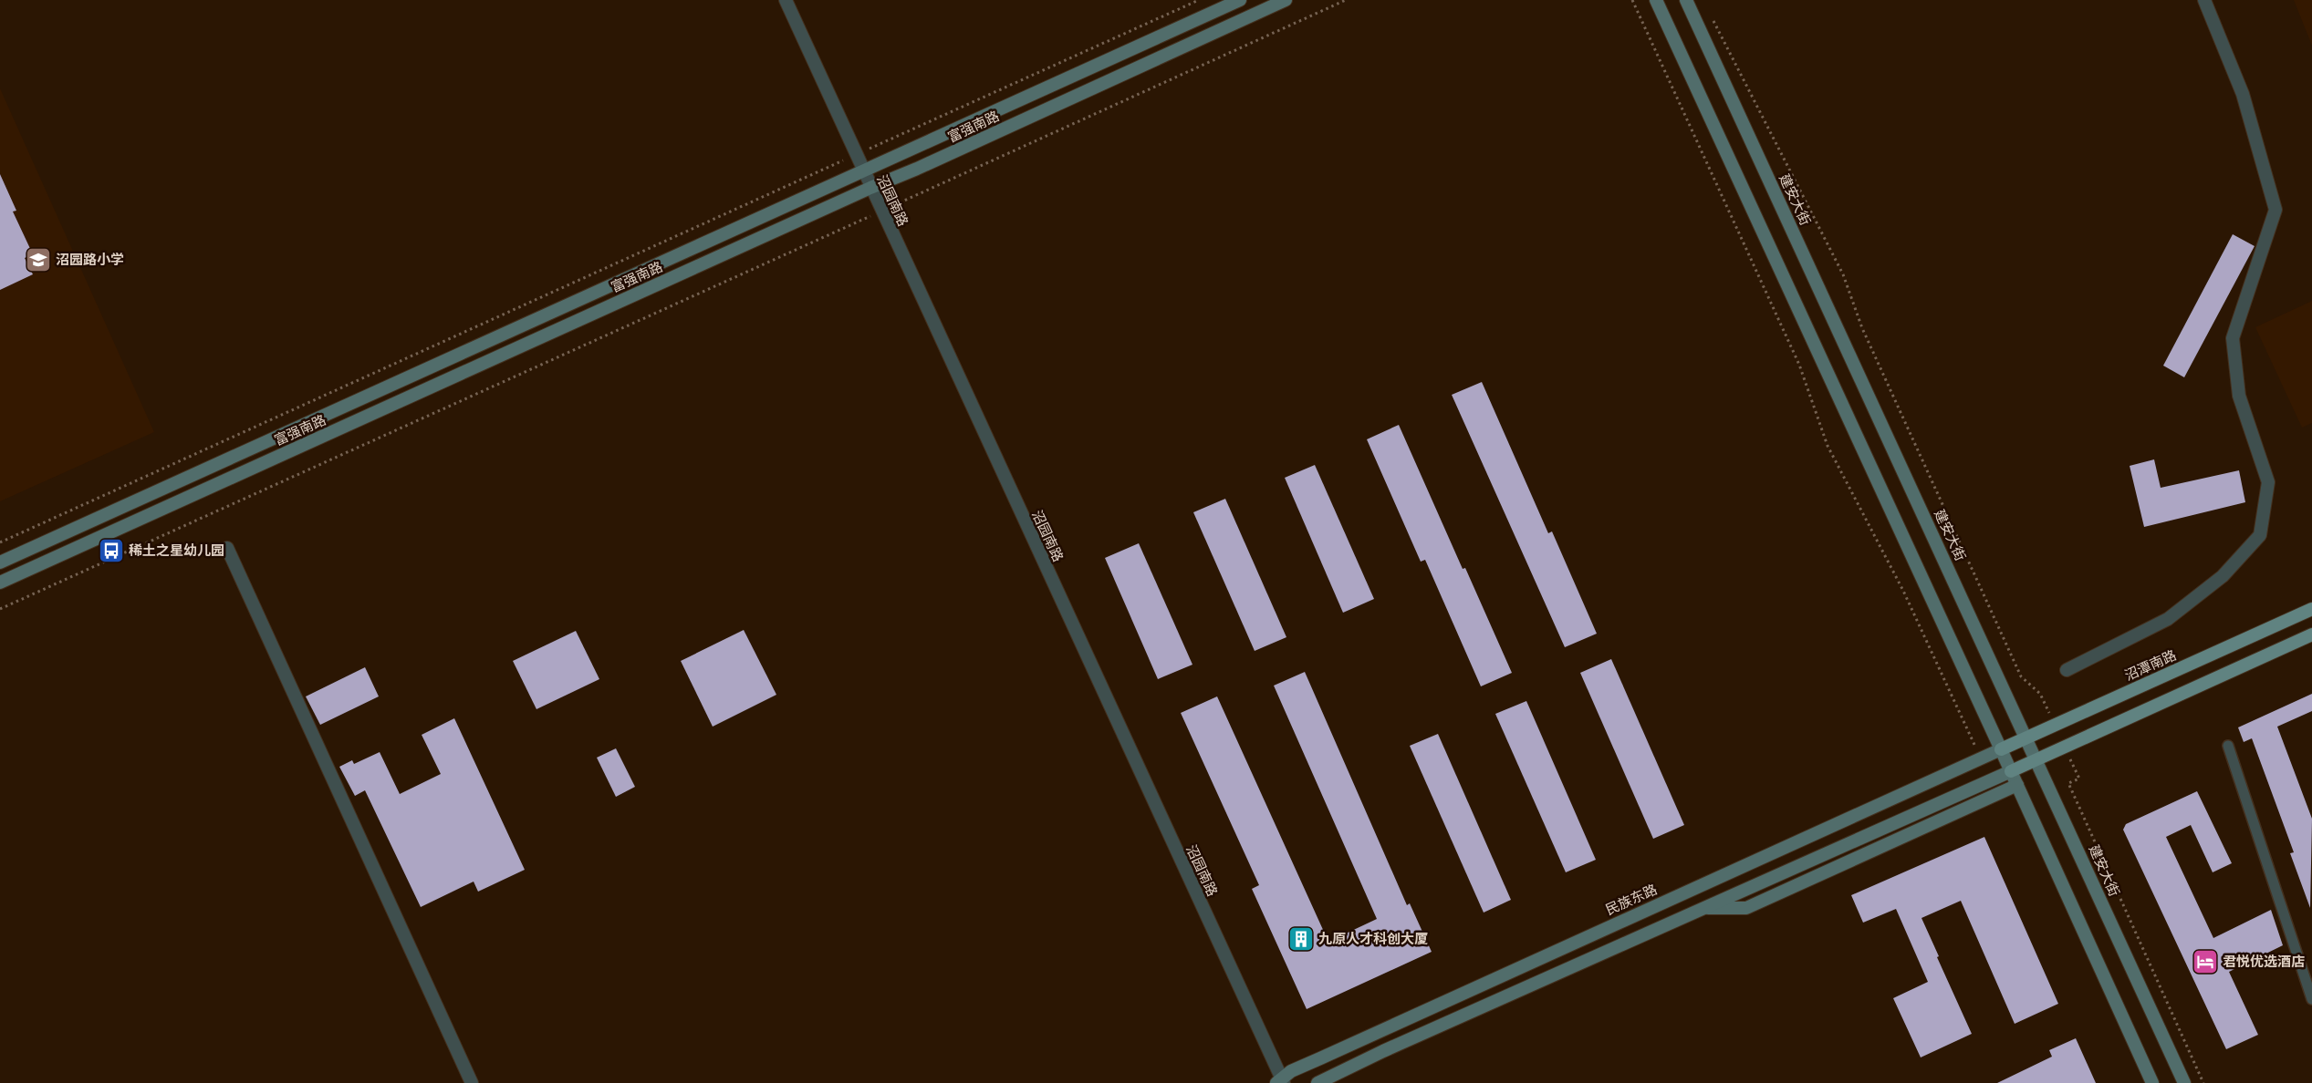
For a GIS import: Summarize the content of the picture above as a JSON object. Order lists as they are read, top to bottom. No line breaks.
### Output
{"streets":{"main road":["富强南路","建安大街","沼潭南路","民族东路"],"street":["沼园南路"]},"crossings":[["富强南路","沼园南路"],["建安大街","沼潭南路"],["沼园南路","民族东路"],["沼潭南路","民族东路"]],"places":{"school or university":["沼园路小学"],"bus stop":["稀土之星幼儿园"],"building":["九原人才科创大厦"],"hotel":["君悦优选酒店"]}}
